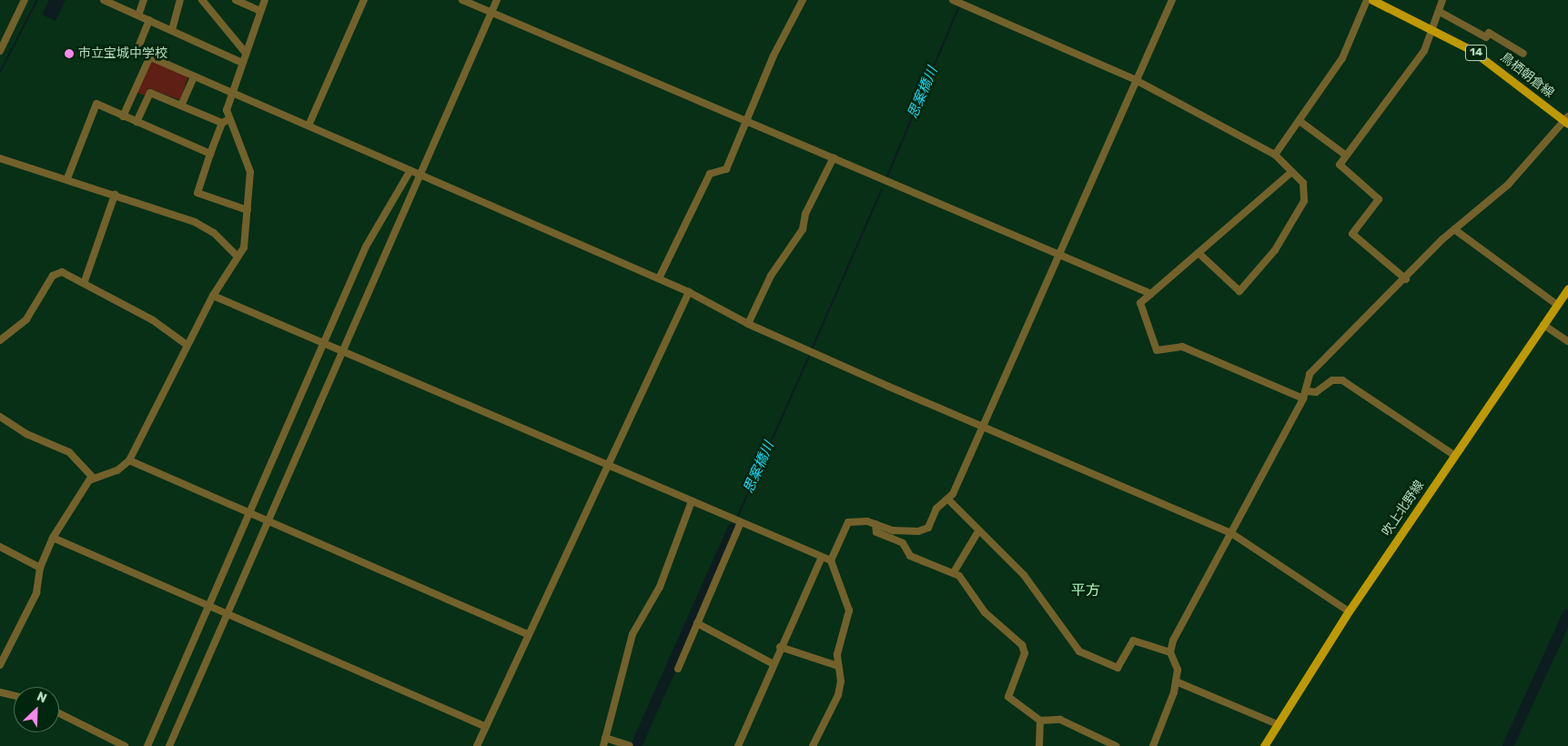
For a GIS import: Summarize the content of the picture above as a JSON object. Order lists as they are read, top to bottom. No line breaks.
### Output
{"streets":{"main road":["14","鳥栖朝倉線","吹上北野線"]},"districts":["平方"],"water":["思案橋川"],"places":["市立宝城中学校"],"north":"top right"}
